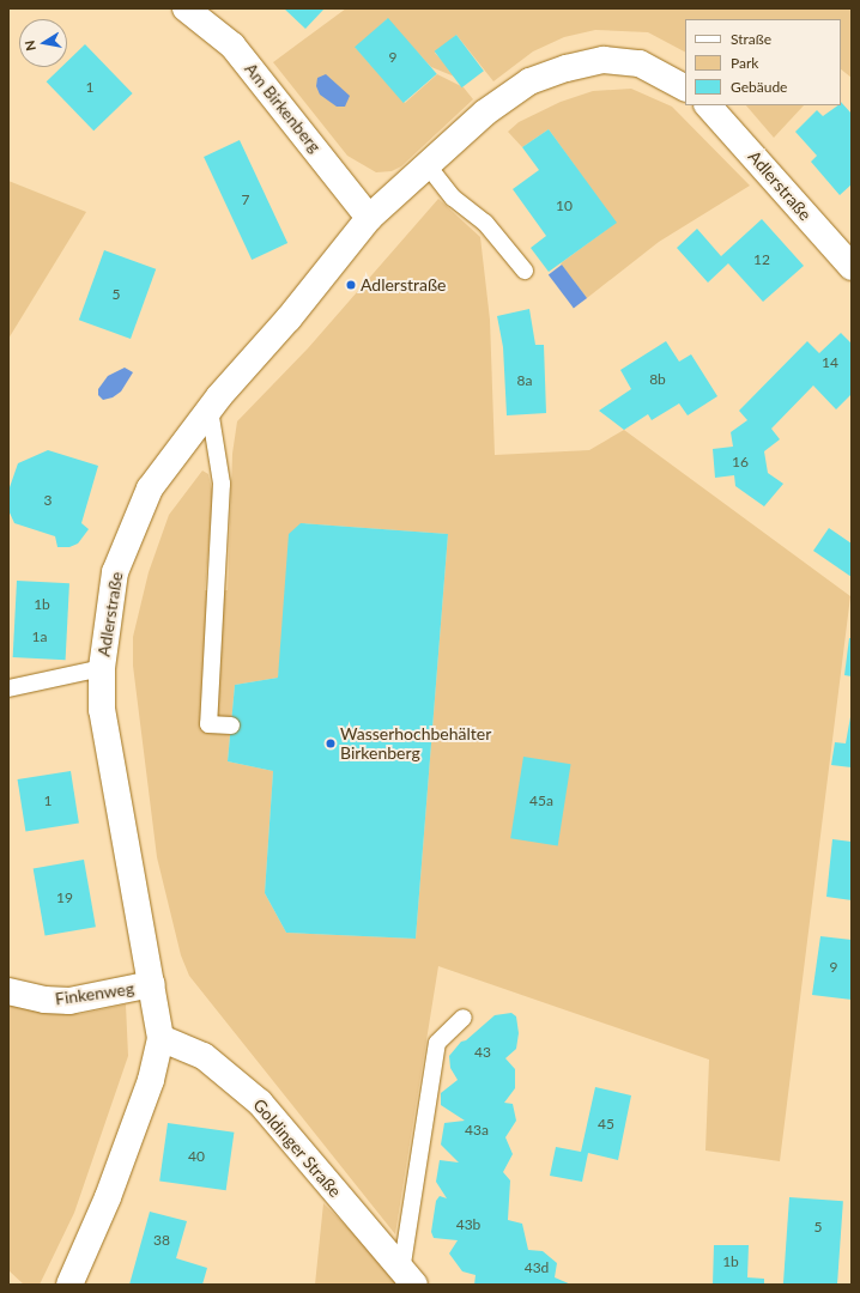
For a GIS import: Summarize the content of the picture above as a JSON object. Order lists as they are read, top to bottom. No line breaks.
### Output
{"streets":{"street":["Am Birkenberg","Adlerstraße","Finkenweg","Goldinger Straße"]},"crossings":[["Am Birkenberg","Adlerstraße"],["Adlerstraße","Finkenweg"]],"places":["Adlerstraße","Wasserhochbehälter Birkenberg"],"house_numbers":["9","1","7","10","12","5","14","8b","8a","16","3","1b","1a","1","45a","19","9","43","45","43a","40","43b","5","38","1b","43d"],"legend":["Straße","Park","Gebäude"],"north":"left"}
